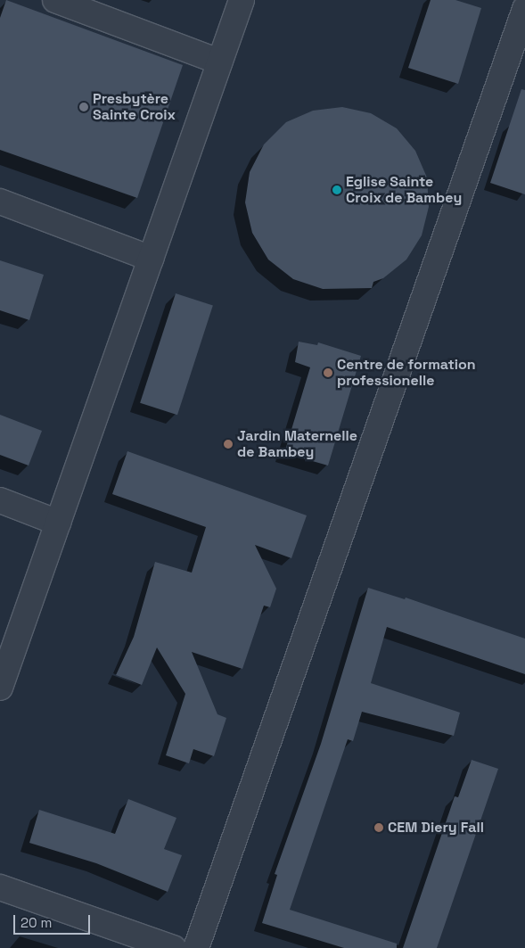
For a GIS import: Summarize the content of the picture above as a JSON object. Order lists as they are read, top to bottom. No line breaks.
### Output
{"places":["Presbytère Sainte Croix","Eglise Sainte Croix de Bambey","Centre de formation professionelle","Jardin Maternelle de Bambey","CEM Diery Fall"],"scale_bar":"20 m"}
